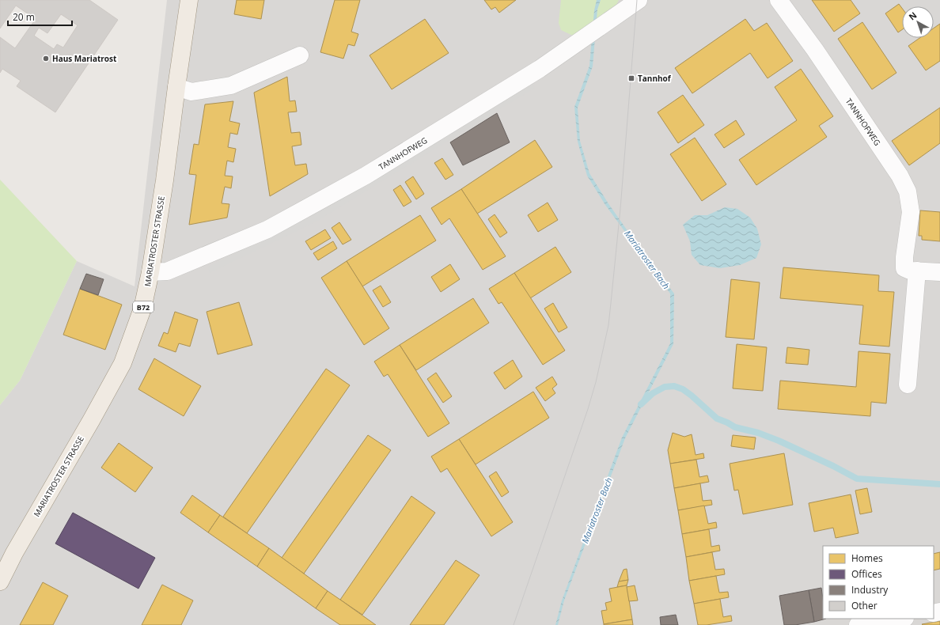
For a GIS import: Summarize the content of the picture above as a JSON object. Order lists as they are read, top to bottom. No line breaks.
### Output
{"streets":{"main road":["MARIATROSTER STRASSE","B72"],"street":["TANNHOFWEG"]},"crossings":[["TANNHOFWEG","MARIATROSTER STRASSE"]],"water":["Mariatroster Bach"],"places":{"other":["Haus Mariatrost"],"transit":["Tannhof"]},"legend":["Homes","Offices","Industry","Other"],"scale_bar":"20 m","north":"top left"}
